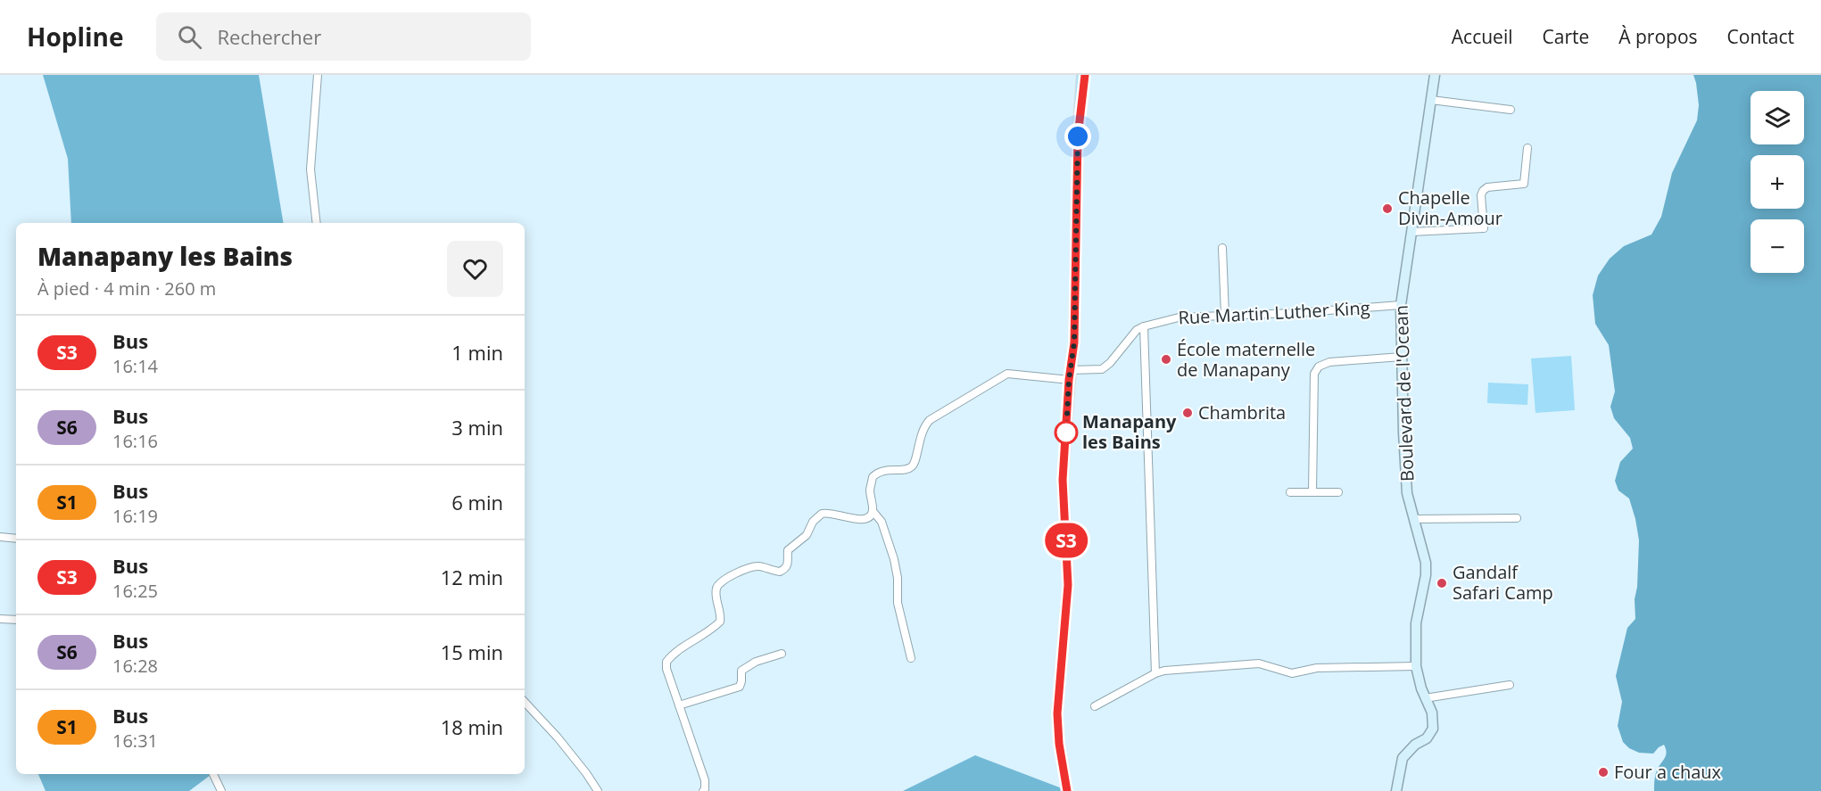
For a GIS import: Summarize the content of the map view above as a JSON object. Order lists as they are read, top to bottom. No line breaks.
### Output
{"streets":{"street":["Rue Martin Luther King","Boulevard de l'Ocean"]},"crossings":[["Rue Martin Luther King","Boulevard de l'Ocean"]],"places":["Chapelle Divin-Amour","École maternelle de Manapany","Chambrita","Manapany les Bains","Gandalf Safari Camp","Four a chaux"],"lines":["bus line S3"],"page":{"header":"Hopline","search":"Rechercher","nav":["Accueil","Carte","À propos","Contact"],"on_map":"S3","map_buttons":["+","−"],"heading":["Manapany les Bains","À pied · 4 min · 260 m"],"list":[{"mark":"S3","name":"Bus","note":"16:14","value":"1 min"},{"mark":"S6","name":"Bus","note":"16:16","value":"3 min"},{"mark":"S1","name":"Bus","note":"16:19","value":"6 min"},{"mark":"S3","name":"Bus","note":"16:25","value":"12 min"},{"mark":"S6","name":"Bus","note":"16:28","value":"15 min"},{"mark":"S1","name":"Bus","note":"16:31","value":"18 min"}]}}
